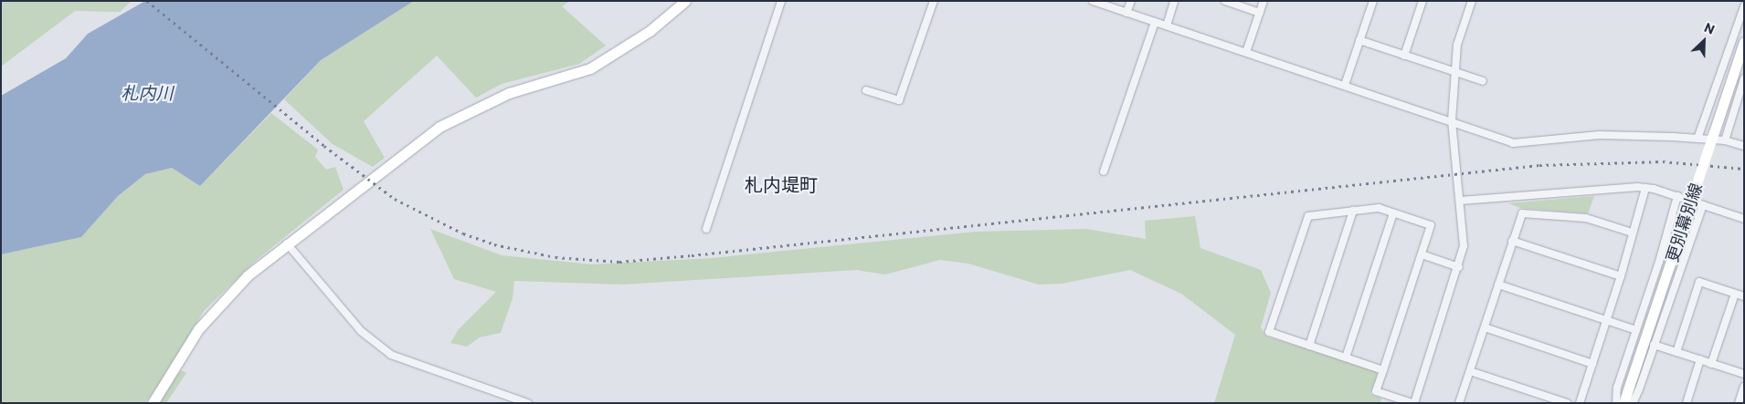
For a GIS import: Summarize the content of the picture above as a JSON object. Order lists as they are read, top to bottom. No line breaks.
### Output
{"streets":{"street":["更別幕別線"]},"districts":["札内堤町"],"water":["札内川"],"north":"top right"}
